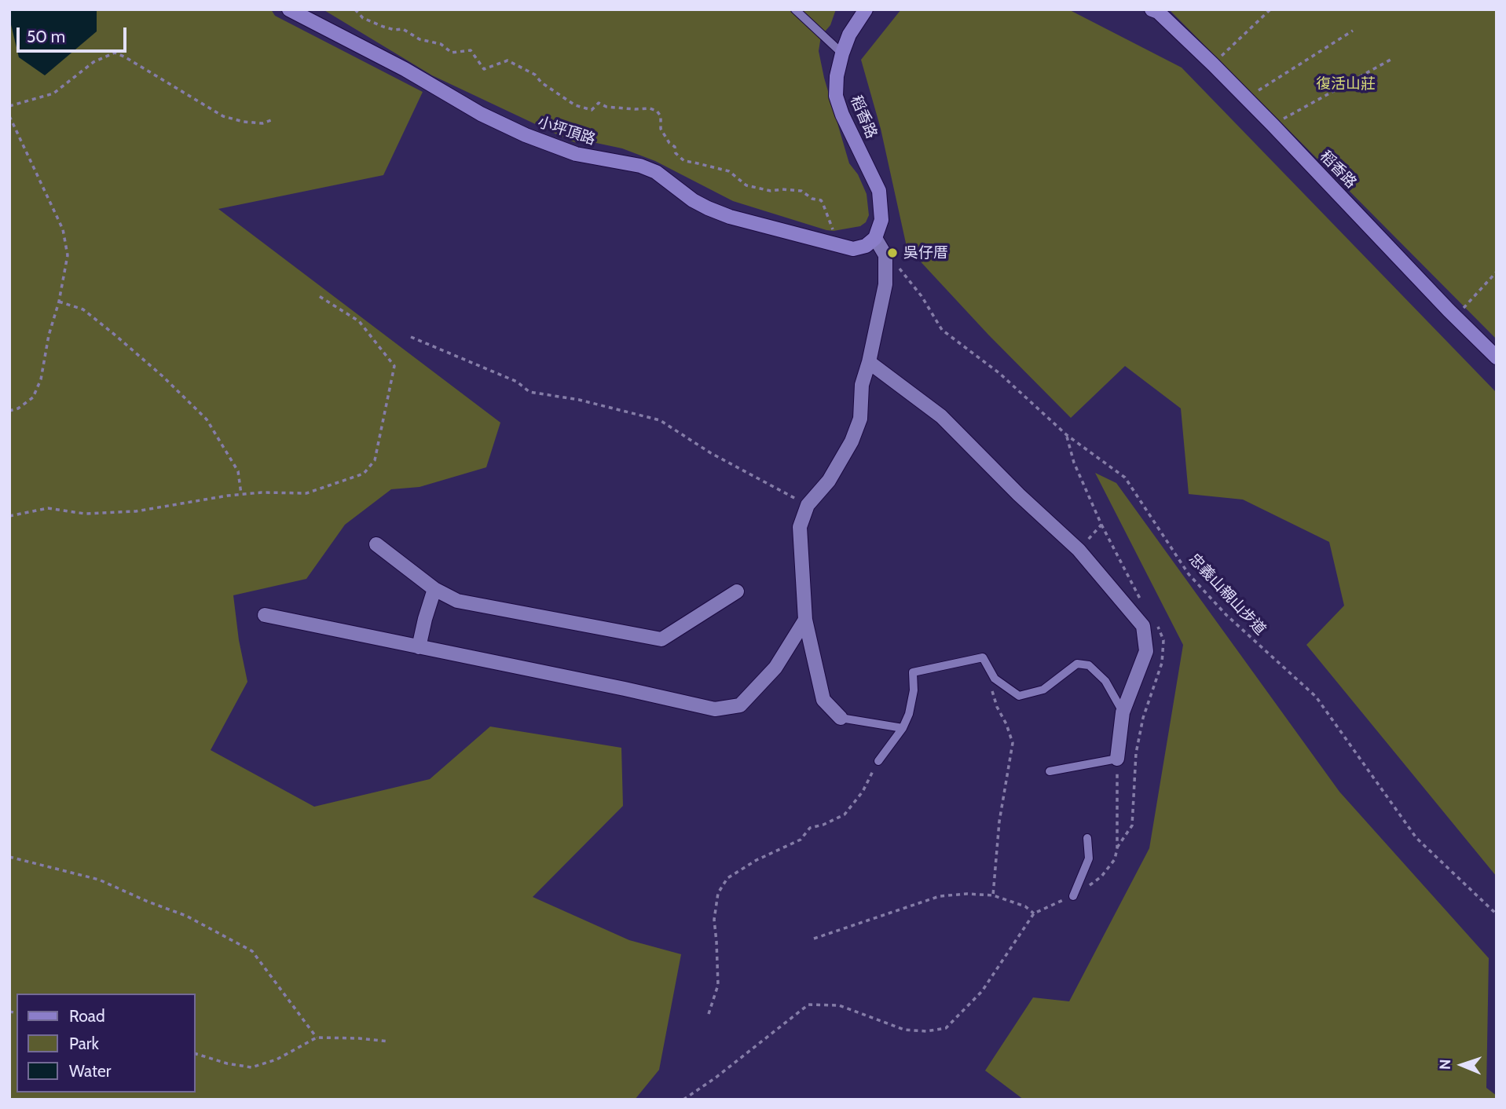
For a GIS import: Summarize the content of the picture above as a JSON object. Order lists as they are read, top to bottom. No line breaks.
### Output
{"streets":{"street":["稻香路","小坪頂路"],"path":["忠義山親山步道"]},"crossings":[["稻香路","小坪頂路"]],"parks":["復活山莊"],"places":["吳仔厝"],"legend":["Road","Park","Water"],"scale_bar":"50 m","north":"left"}
